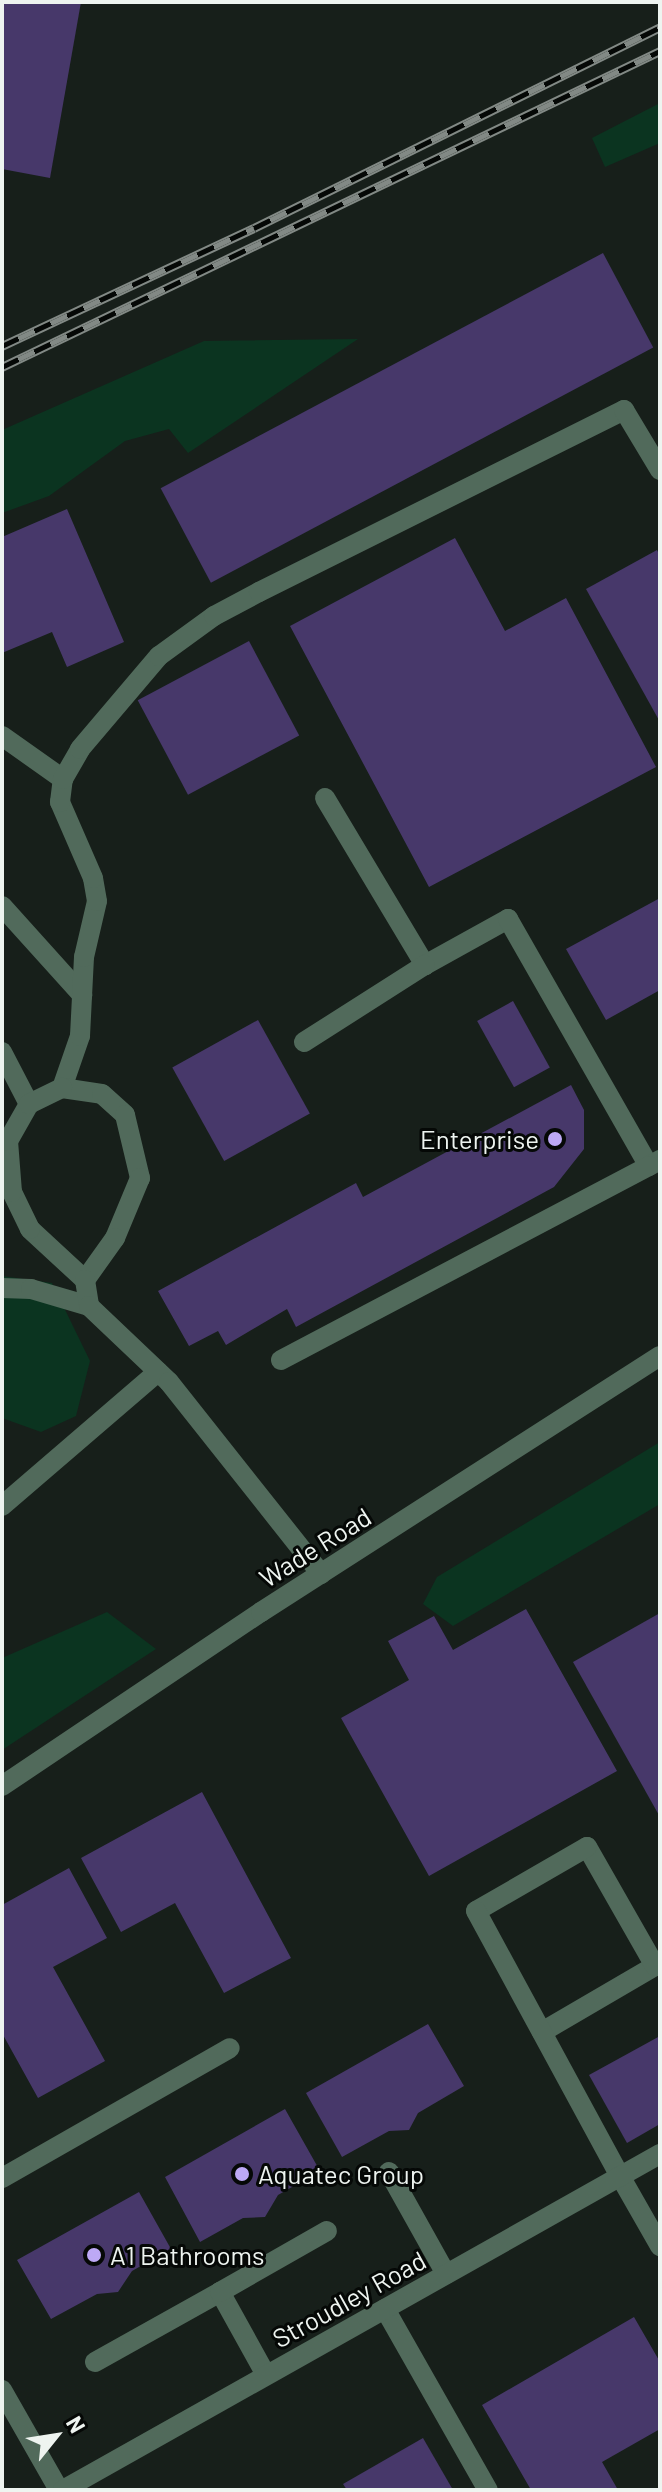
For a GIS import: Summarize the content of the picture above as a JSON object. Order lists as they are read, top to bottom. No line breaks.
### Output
{"streets":{"street":["Wade Road","Stroudley Road"]},"places":["Enterprise","Aquatec Group","A1 Bathrooms"],"north":"top right"}
